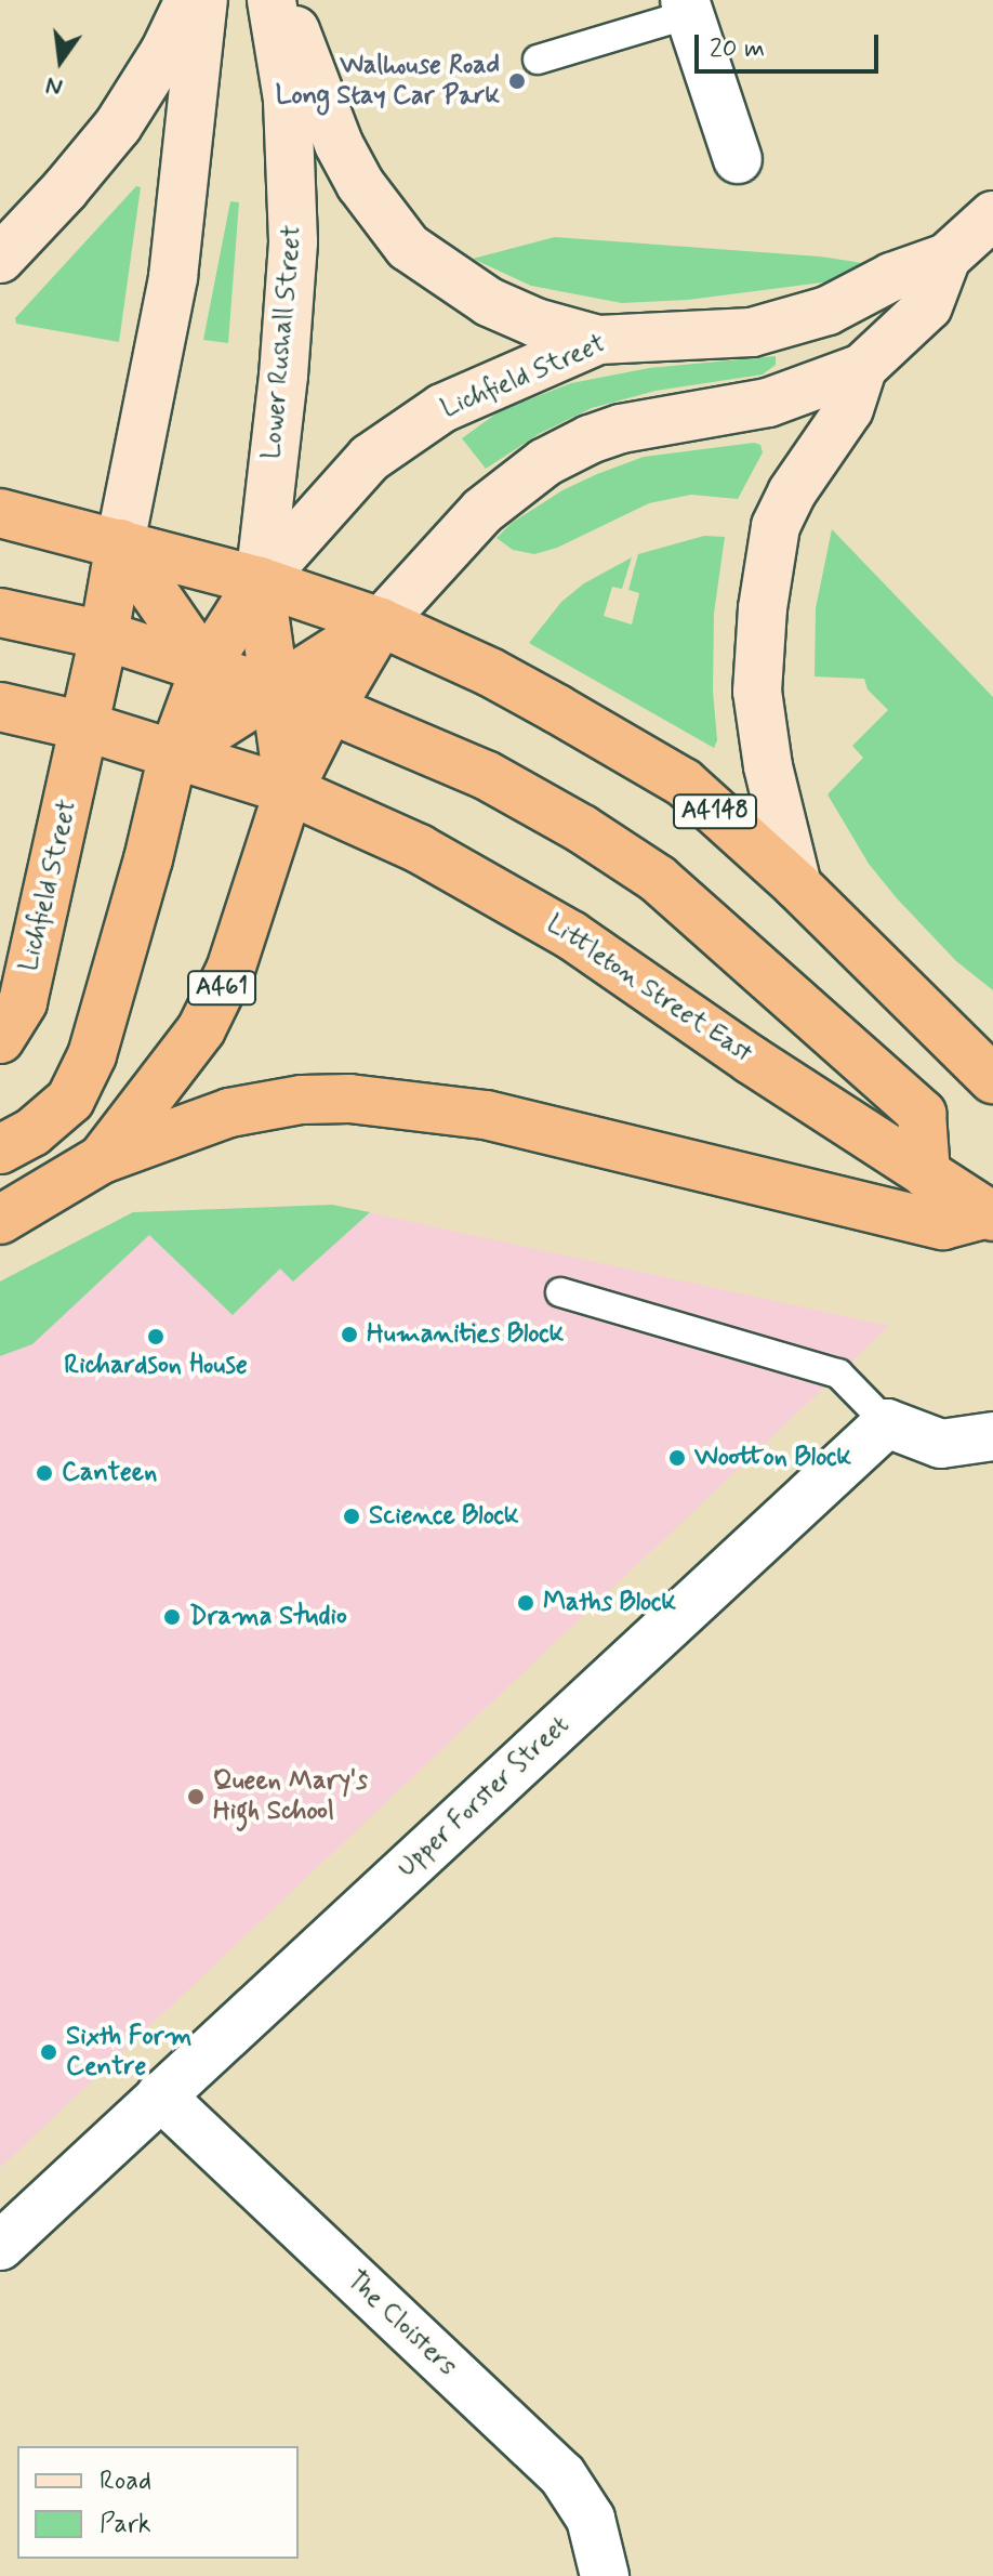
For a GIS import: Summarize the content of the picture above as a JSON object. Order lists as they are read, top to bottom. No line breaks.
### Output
{"streets":{"highway":["Lichfield Street","A4148","A461","Littleton Street East"],"street":["Lower Rushall Street","Upper Forster Street","The Cloisters"]},"crossings":[["Lower Rushall Street","Lichfield Street"],["Lower Rushall Street","A4148"],["Lichfield Street","A4148"],["Lichfield Street","Littleton Street East"],["A461","Littleton Street East"],["Upper Forster Street","The Cloisters"]],"places":["Walhouse Road Long Stay Car Park","Humanities Block","Richardson House","Wootton Block","Canteen","Science Block","Maths Block","Drama Studio","Queen Mary's High School","Sixth Form Centre"],"legend":["Road","Park"],"scale_bar":"20 m","north":"bottom"}
